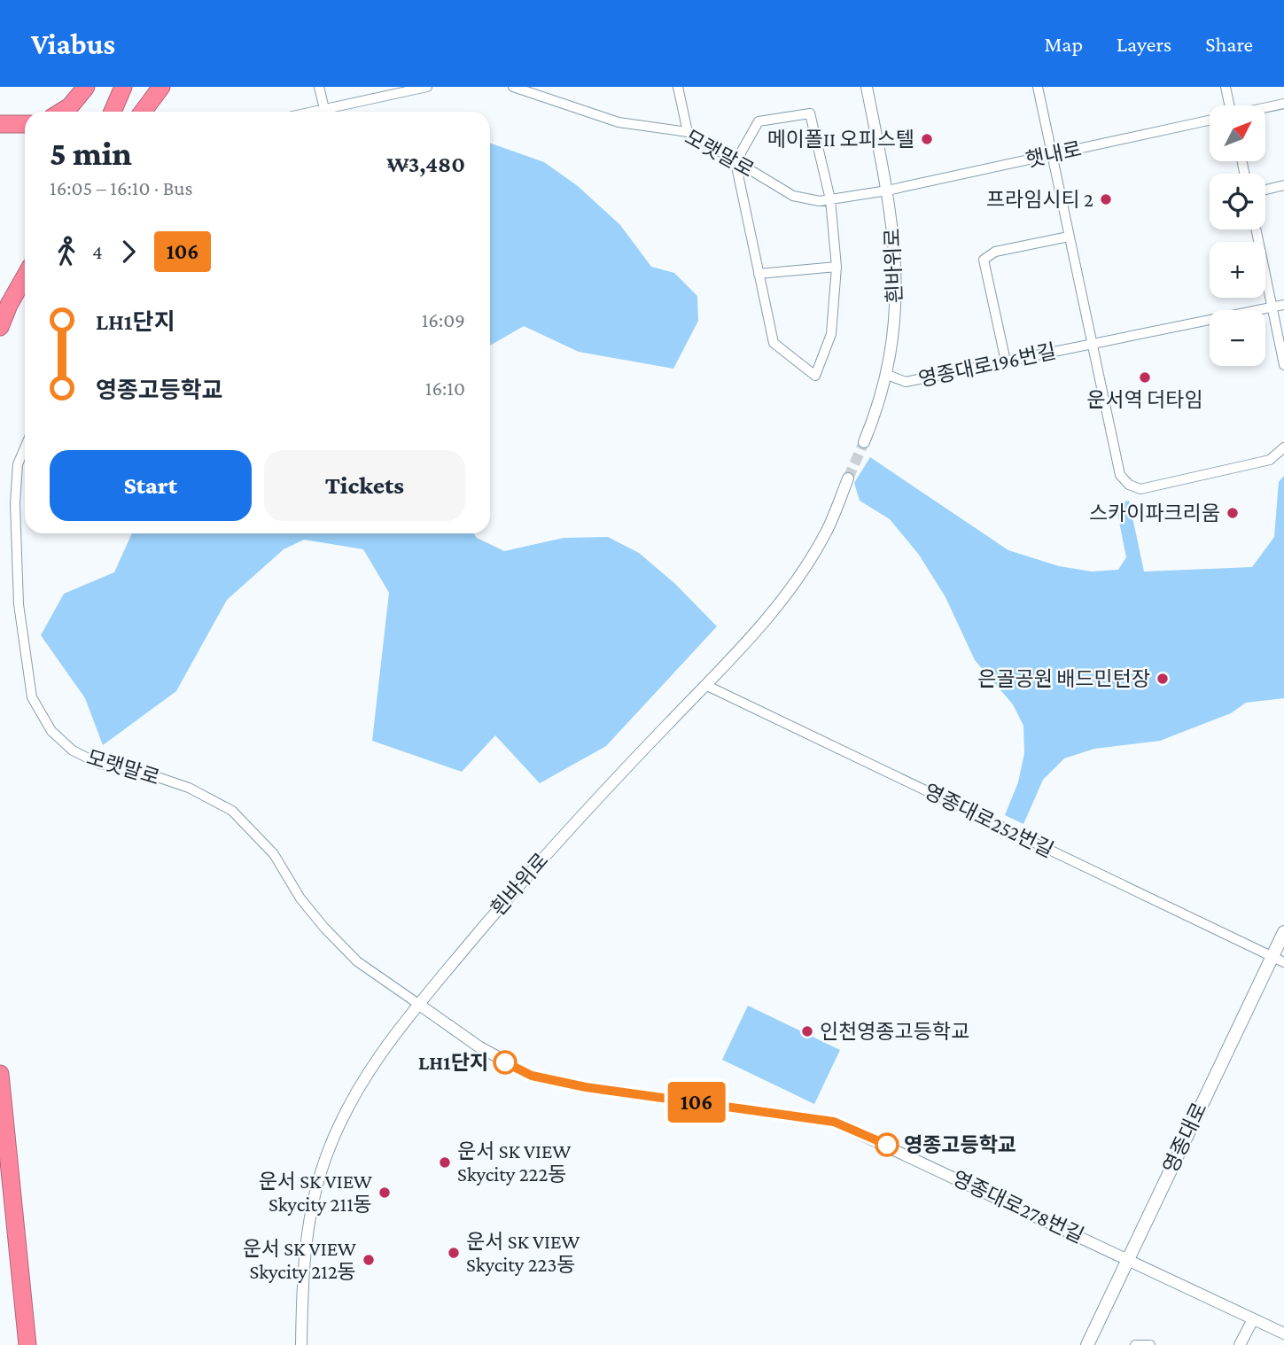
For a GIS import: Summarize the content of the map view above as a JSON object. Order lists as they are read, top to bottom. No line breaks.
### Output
{"streets":{"main road":["영종대로"],"street":["모랫말로","햇내로","흰바위로","영종대로196번길","영종대로252번길","영종대로278번길"]},"crossings":[["모랫말로","햇내로"],["모랫말로","흰바위로"],["모랫말로","영종대로278번길"],["햇내로","흰바위로"],["흰바위로","영종대로196번길"],["흰바위로","영종대로252번길"],["흰바위로","영종대로278번길"],["영종대로252번길","영종대로"],["영종대로","영종대로278번길"]],"places":["메이폴II 오피스텔","프라임시티 2","운서역 더타임","스카이파크리움","은골공원 배드민턴장","인천영종고등학교","LH1단지","영종고등학교","운서 SK VIEW Skycity 222동","운서 SK VIEW Skycity 211동","운서 SK VIEW Skycity 223동","운서 SK VIEW Skycity 212동"],"lines":["bus line 106"],"north":"top right","page":{"header":"Viabus","nav":["Map","Layers","Share"],"on_map":"106","map_buttons":["+","−"],"heading":["5 min","16:05 – 16:10 · Bus","₩3,480"],"legs":["4","106"],"list":[{"name":"LH1단지","value":"16:09"},{"name":"영종고등학교","value":"16:10"}],"buttons":["Start","Tickets"]}}
